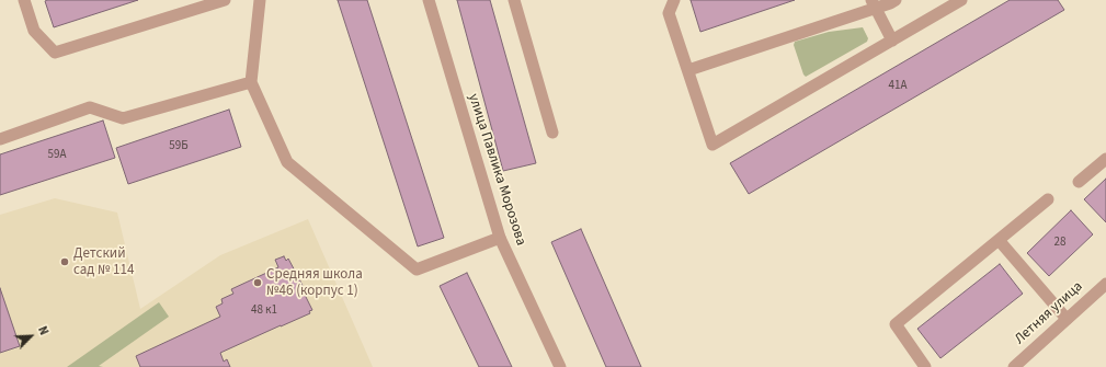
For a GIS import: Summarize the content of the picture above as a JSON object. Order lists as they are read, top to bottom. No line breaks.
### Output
{"streets":{"street":["улица Павлика Морозова","Летняя улица"]},"places":["Детский сад № 114","Средняя школа №46 (корпус 1)"],"house_numbers":["41А","59Б","59А","28","48 к1"],"north":"top right"}
